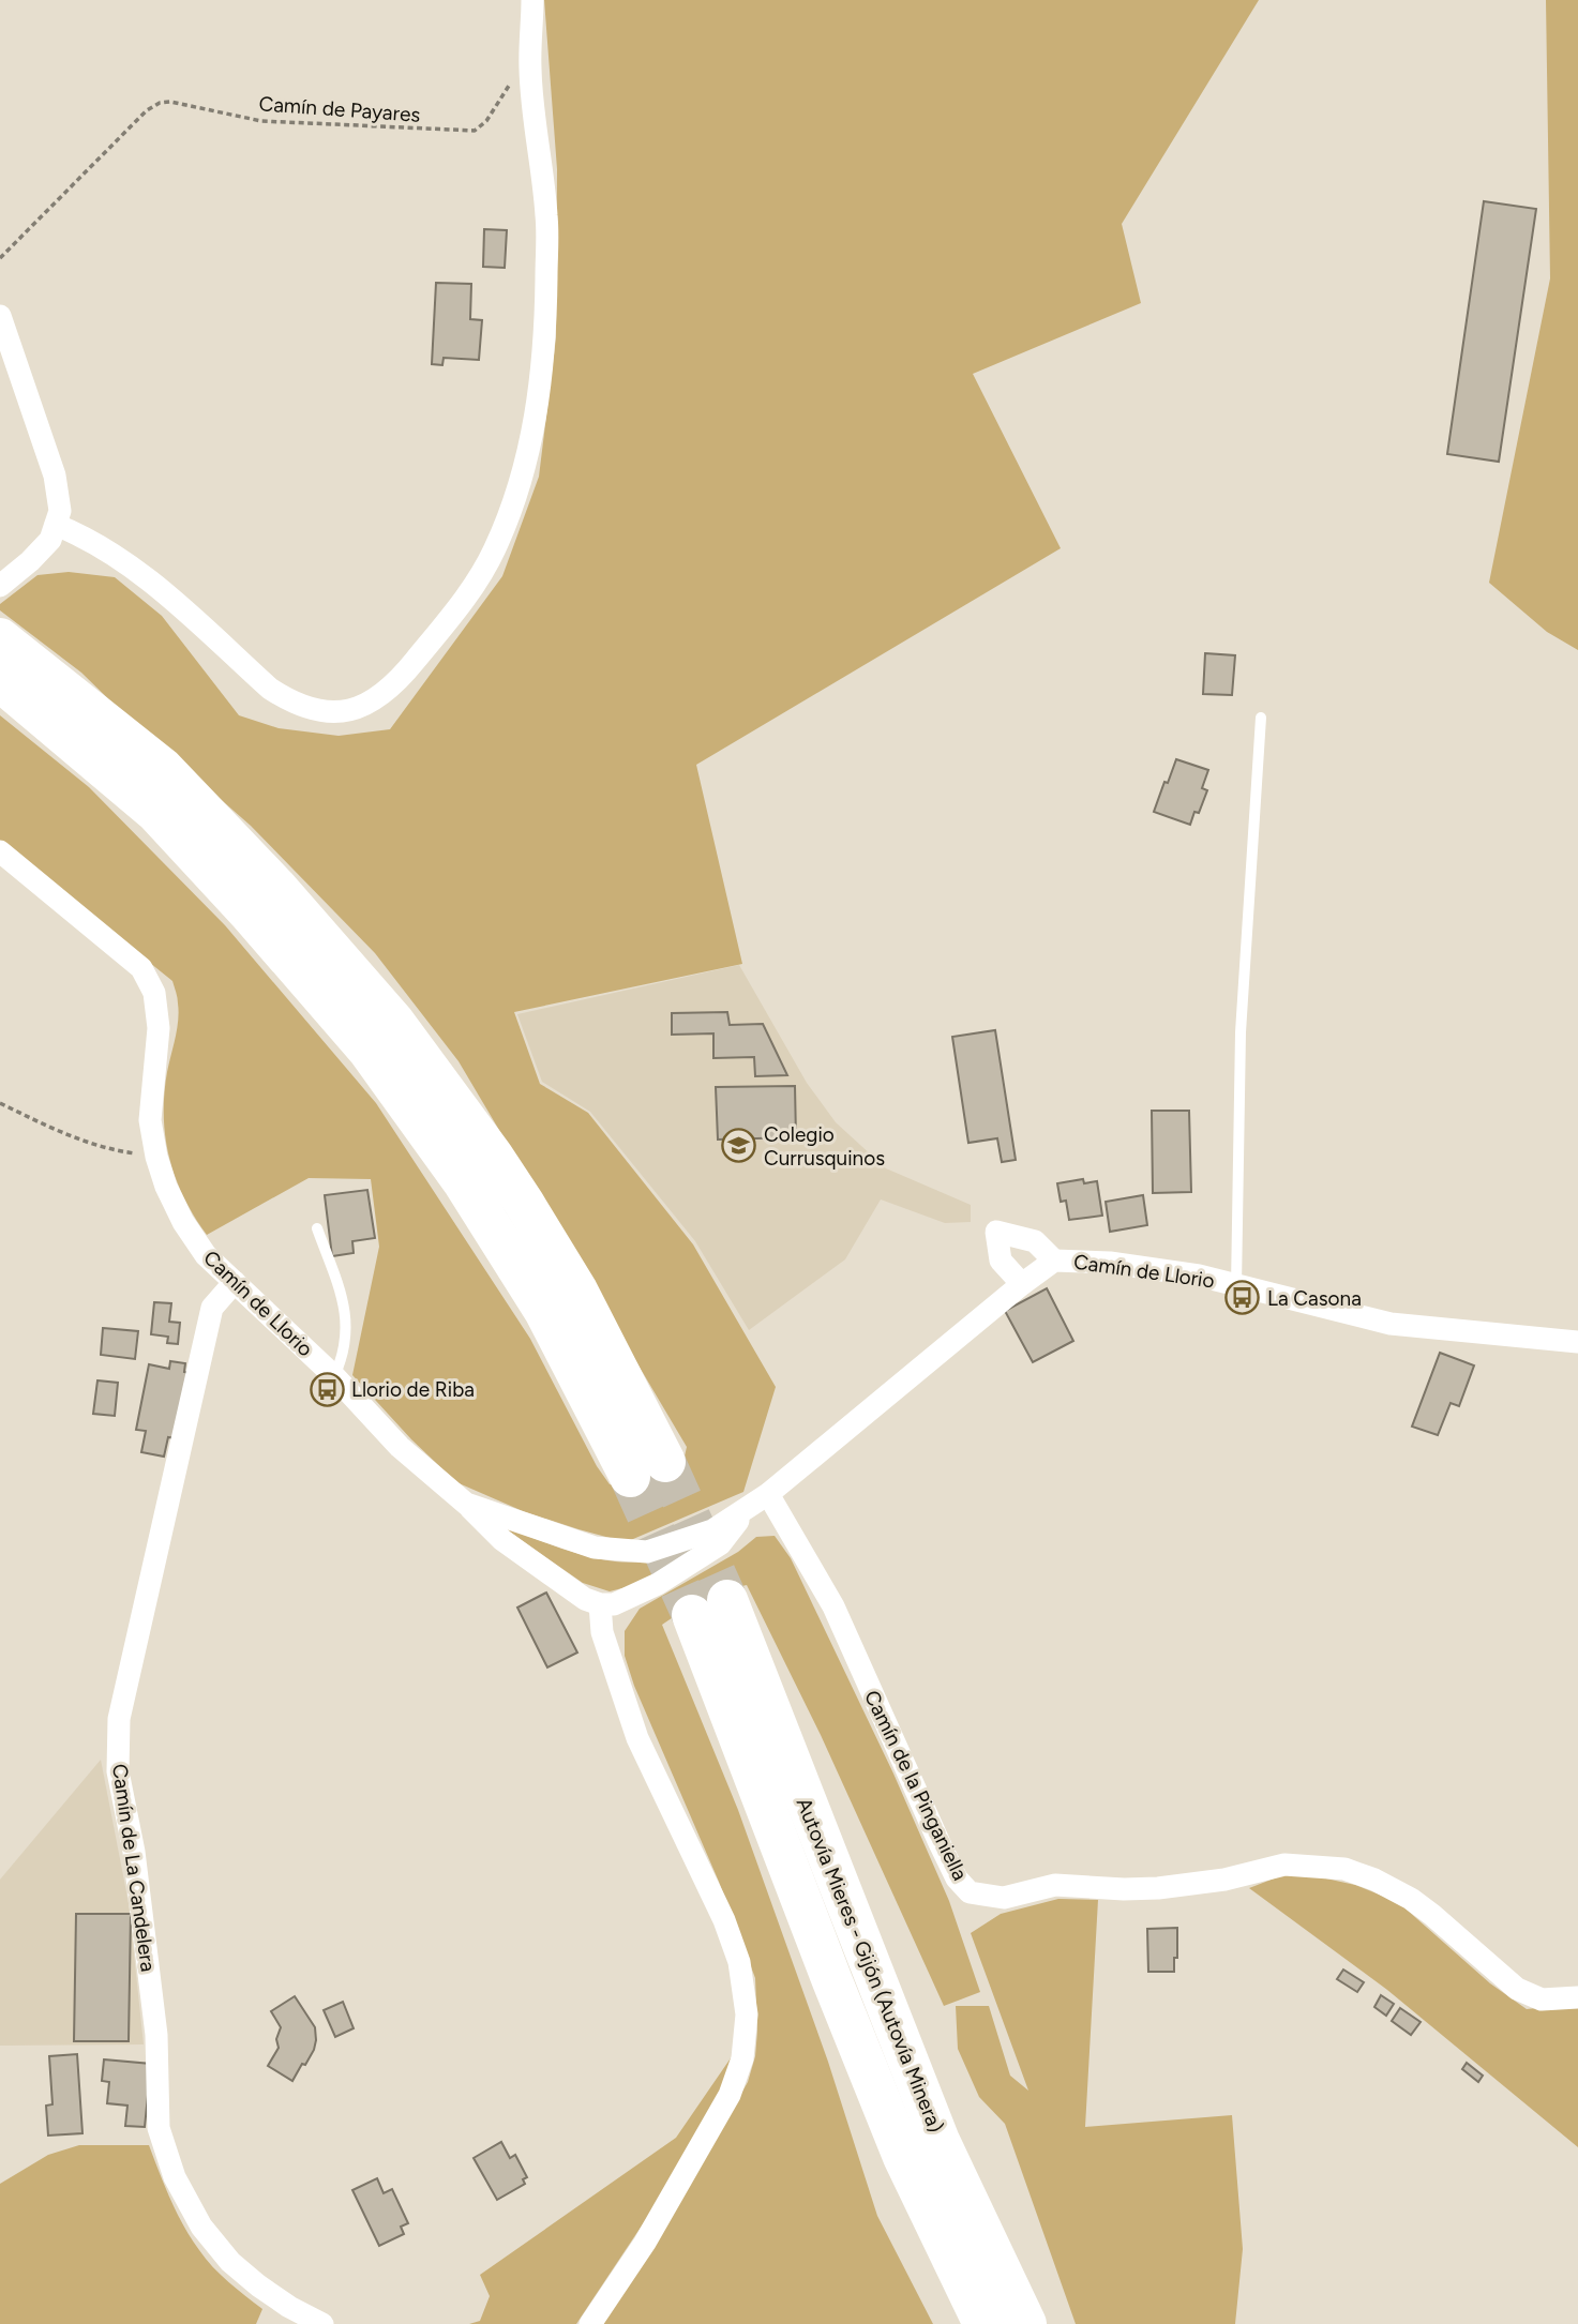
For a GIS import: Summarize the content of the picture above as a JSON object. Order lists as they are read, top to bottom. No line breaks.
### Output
{"streets":{"highway":["Autovía Mieres - Gijón (Autovía Minera)"],"street":["Camín de Llorio","Camín de la Pinganiella","Camín de La Candelera"],"path":["Camín de Payares"]},"crossings":[["Camín de Llorio","Camín de la Pinganiella"],["Camín de Llorio","Camín de La Candelera"]],"places":{"school or university":["Colegio Currusquinos"],"bus stop":["La Casona","Llorio de Riba"]}}
